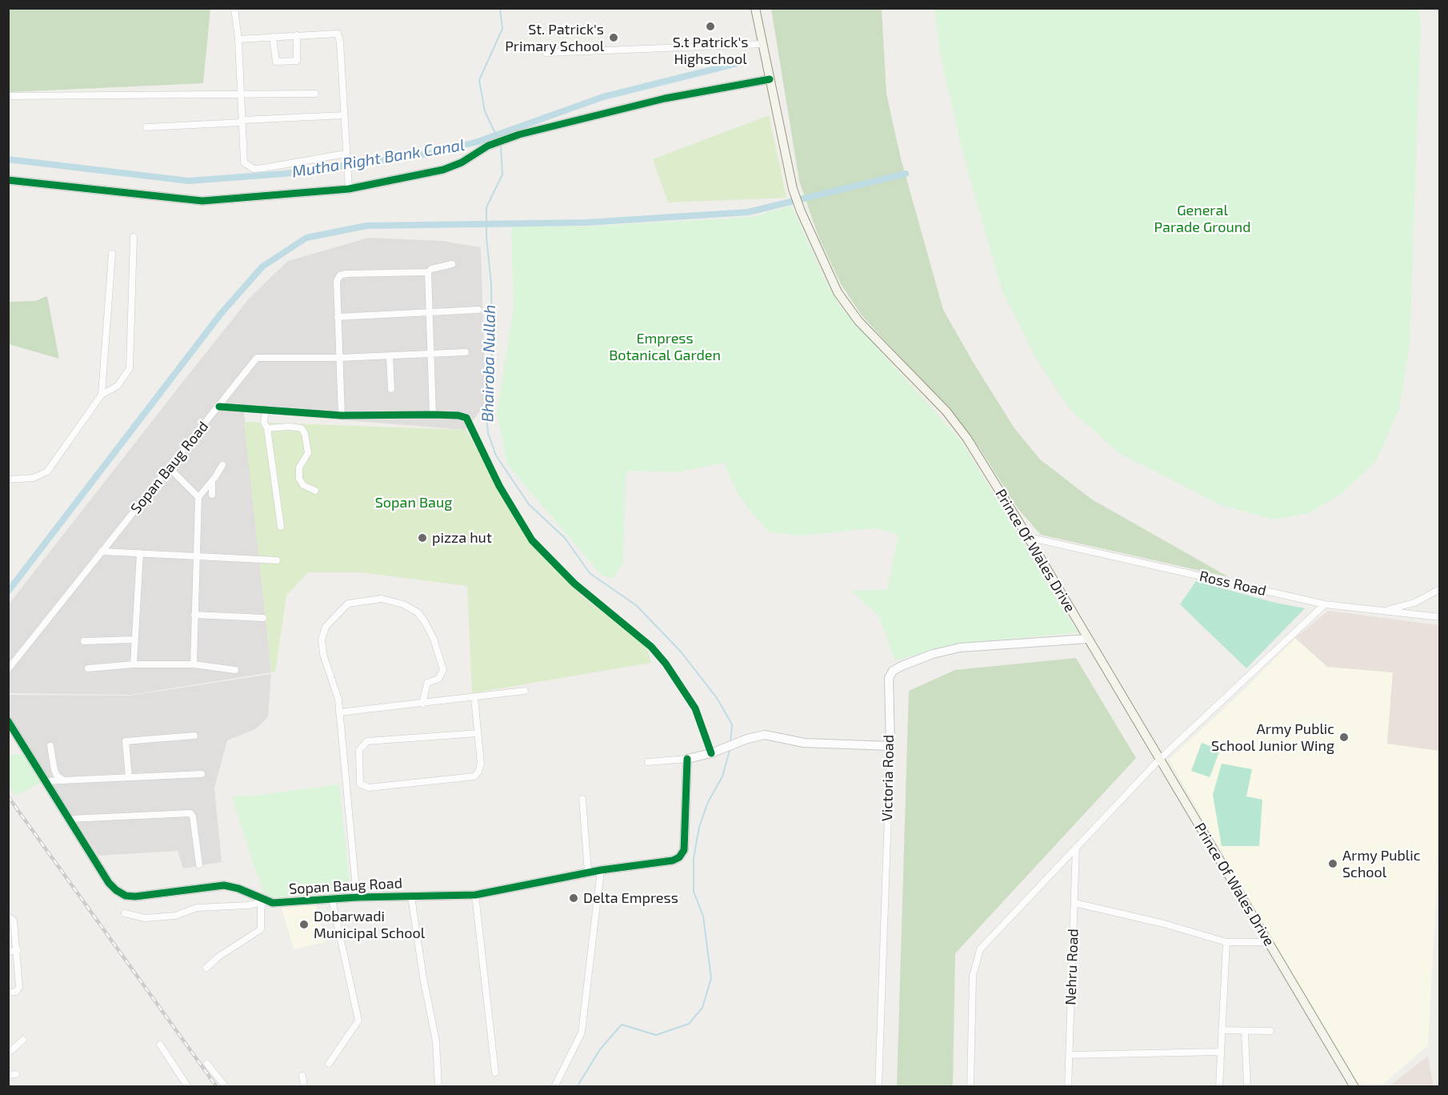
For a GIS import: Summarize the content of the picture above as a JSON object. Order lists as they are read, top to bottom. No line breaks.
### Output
{"streets":{"main road":["Prince Of Wales Drive"],"street":["Sopan Baug Road","Ross Road","Victoria Road","Nehru Road"]},"crossings":[["Prince Of Wales Drive","Ross Road"],["Prince Of Wales Drive","Victoria Road"]],"water":["Mutha Right Bank Canal","Bhairoba Nullah"],"parks":["General Parade Ground","Empress Botanical Garden","Sopan Baug"],"places":["S.t Patrick's Highschool","St. Patrick's Primary School","pizza hut","Army Public School Junior Wing","Army Public School","Delta Empress","Dobarwadi Municipal School"]}
